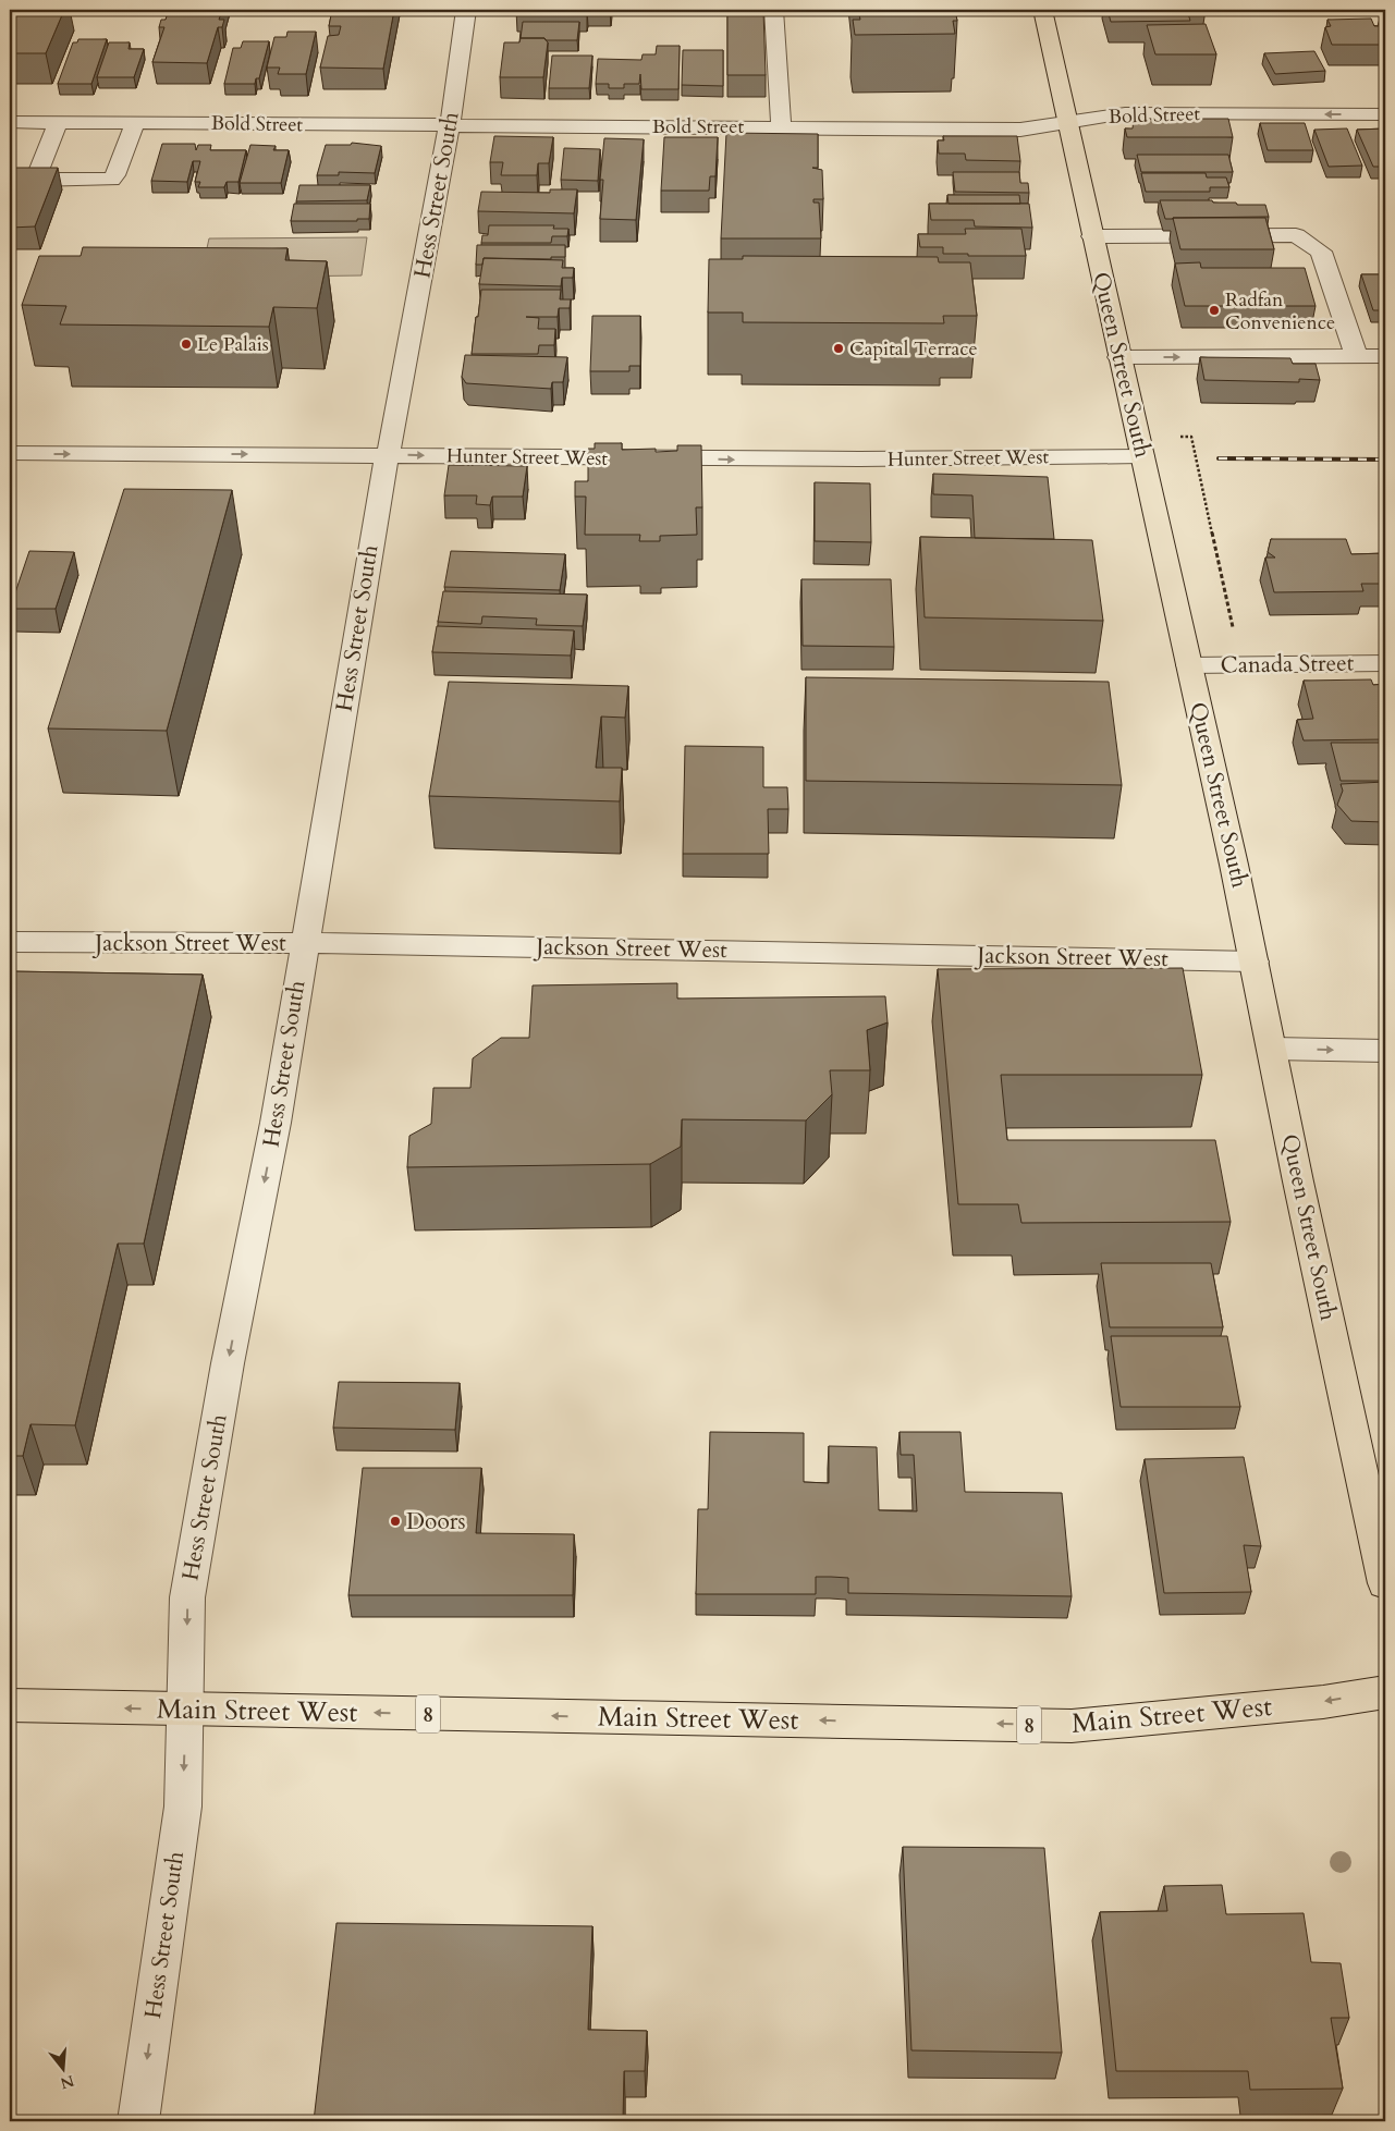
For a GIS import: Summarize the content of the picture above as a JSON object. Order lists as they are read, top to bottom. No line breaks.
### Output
{"streets":{"main road":["Queen Street South","Main Street West","8"],"street":["Bold Street","Hess Street South","Hunter Street West","Canada Street","Jackson Street West"]},"crossings":[["Bold Street","Hess Street South"],["Bold Street","Queen Street South"],["Hess Street South","Hunter Street West"],["Hess Street South","Jackson Street West"],["Hess Street South","Main Street West"],["Queen Street South","Hunter Street West"],["Queen Street South","Canada Street"],["Queen Street South","Jackson Street West"]],"one_way":["Hess Street South","Hunter Street West","Main Street West"],"places":["Radfan Convenience","Le Palais","Capital Terrace","Doors"],"north":"bottom"}
